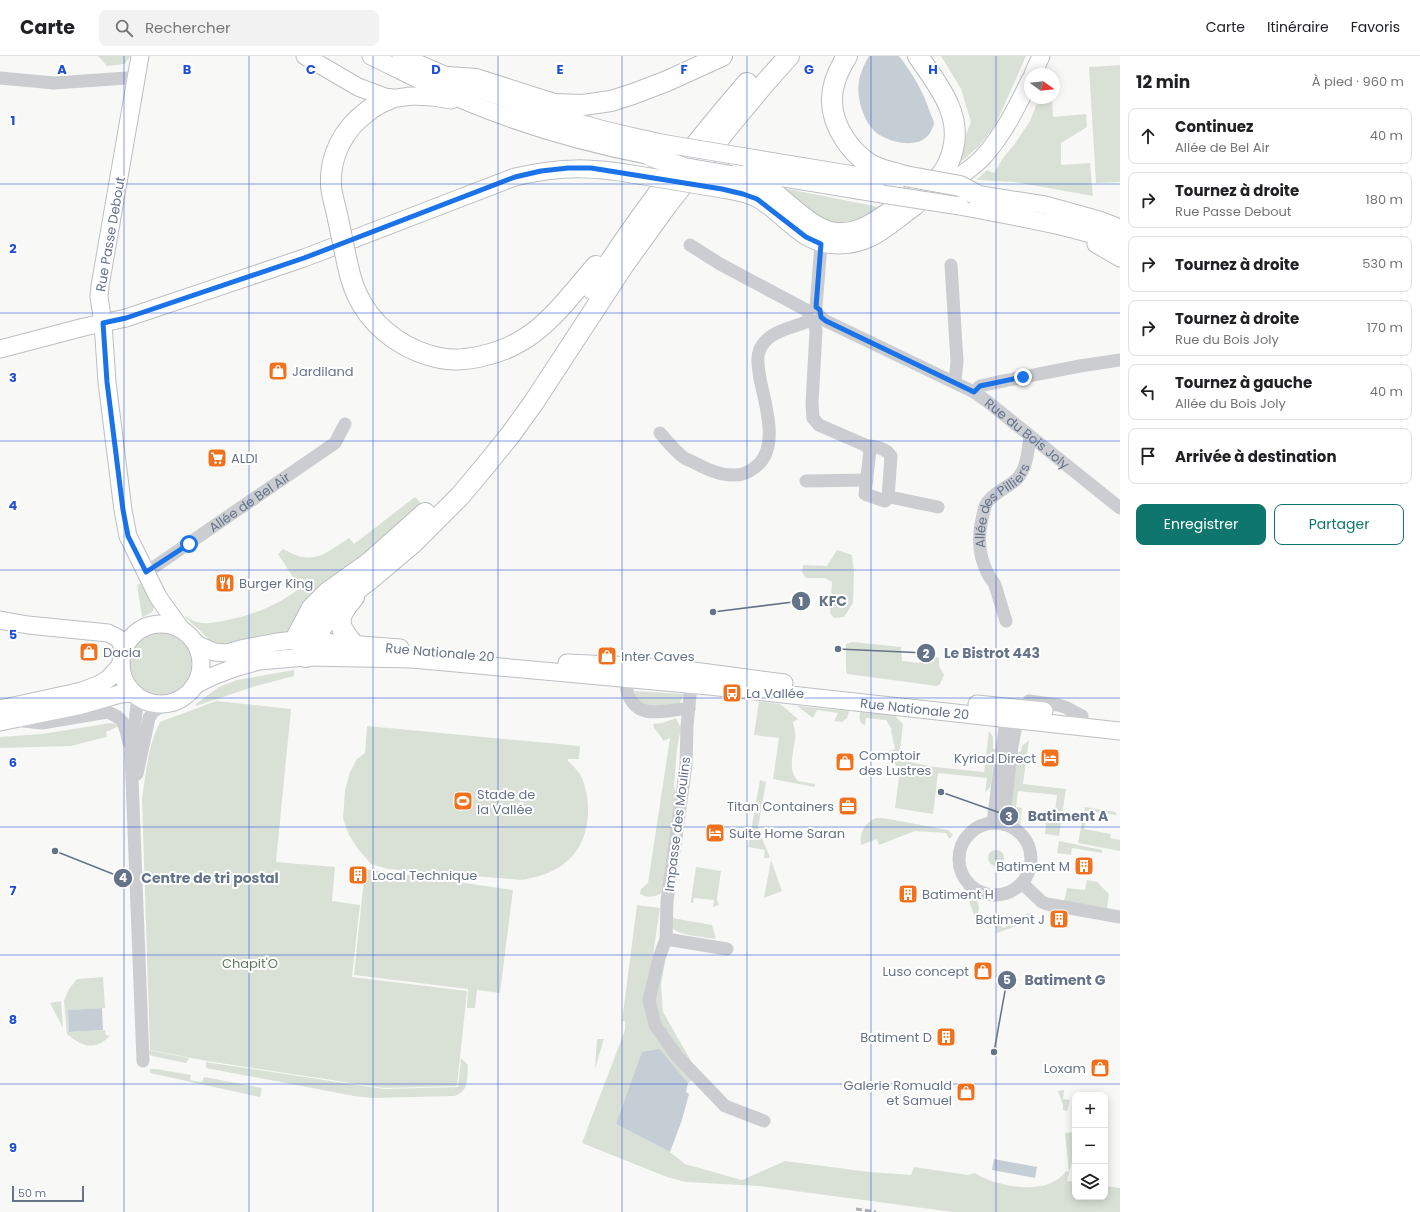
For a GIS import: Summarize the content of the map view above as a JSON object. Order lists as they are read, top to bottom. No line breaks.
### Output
{"streets":{"main road":["Rue Passe Debout","Rue Nationale 20"],"street":["Rue du Bois Joly","Allée de Bel Air","Allée des Pilliers","Impasse des Moulins"]},"crossings":[["Rue Passe Debout","Allée de Bel Air"],["Rue Passe Debout","Rue Nationale 20"],["Rue du Bois Joly","Allée des Pilliers"],["Rue Nationale 20","Impasse des Moulins"]],"parks":["Chapit'O"],"places":{"shop":["Jardiland","Dacia","Inter Caves","Comptoir des Lustres","Luso concept","Loxam","Galerie Romuald et Samuel"],"supermarket":["ALDI"],"restaurant":["Burger King"],"other":["KFC","Le Bistrot 443","Batiment A","Centre de tri postal","Batiment G"],"bus stop":["La Vallée"],"hotel":["Kyriad Direct","Suite Home Saran"],"sports":["Stade de la Vallée"],"office":["Titan Containers"],"building":["Batiment M","Local Technique","Batiment H","Batiment J","Batiment D"]},"scale_bar":"50 m","north":"right","page":{"header":"Carte","search":"Rechercher","nav":["Carte","Itinéraire","Favoris"],"heading":["12 min","À pied · 960 m"],"list":[["Continuez","Allée de Bel Air","40 m"],["Tournez à droite","Rue Passe Debout","180 m"],["Tournez à droite","530 m"],["Tournez à droite","Rue du Bois Joly","170 m"],["Tournez à gauche","Allée du Bois Joly","40 m"],"Arrivée à destination"],"buttons":["Enregistrer","Partager"],"map_buttons":["+","−"],"scale":"50 m"},"grid":{"columns":["A","B","C","D","E","F","G","H"],"rows":["1","2","3","4","5","6","7","8","9"]}}
